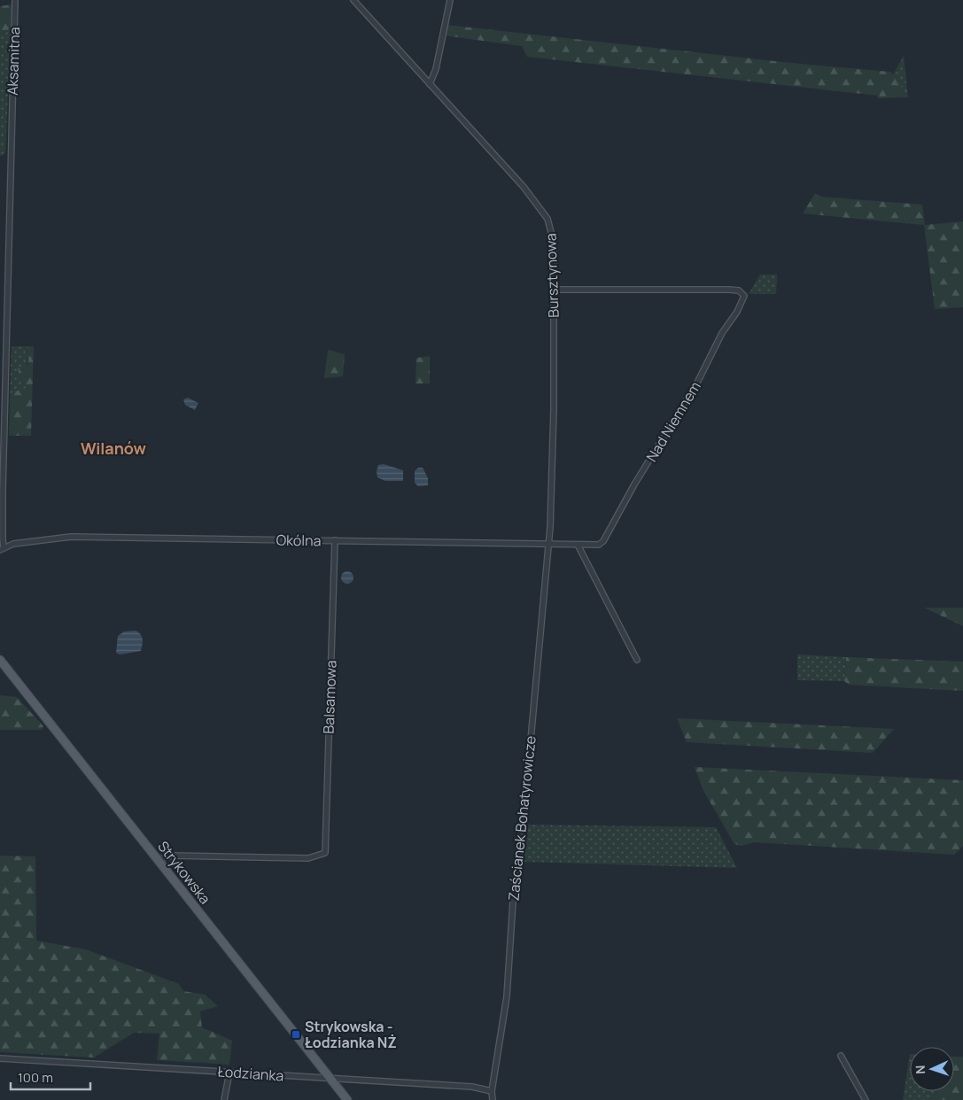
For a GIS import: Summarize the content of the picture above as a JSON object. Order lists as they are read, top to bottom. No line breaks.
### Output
{"streets":{"main road":["Strykowska"],"street":["Aksamitna","Bursztynowa","Nad Niemnem","Okólna","Balsamowa","Zaścianek Bohatyrowicze","Łodzianka"]},"crossings":[["Aksamitna","Okólna"],["Bursztynowa","Nad Niemnem"],["Bursztynowa","Okólna"],["Bursztynowa","Zaścianek Bohatyrowicze"],["Nad Niemnem","Okólna"],["Okólna","Balsamowa"],["Okólna","Zaścianek Bohatyrowicze"],["Balsamowa","Strykowska"],["Zaścianek Bohatyrowicze","Łodzianka"],["Strykowska","Łodzianka"]],"districts":["Wilanów"],"places":{"transit":["Strykowska - Łodzianka NŻ"]},"scale_bar":"100 m","north":"left"}
